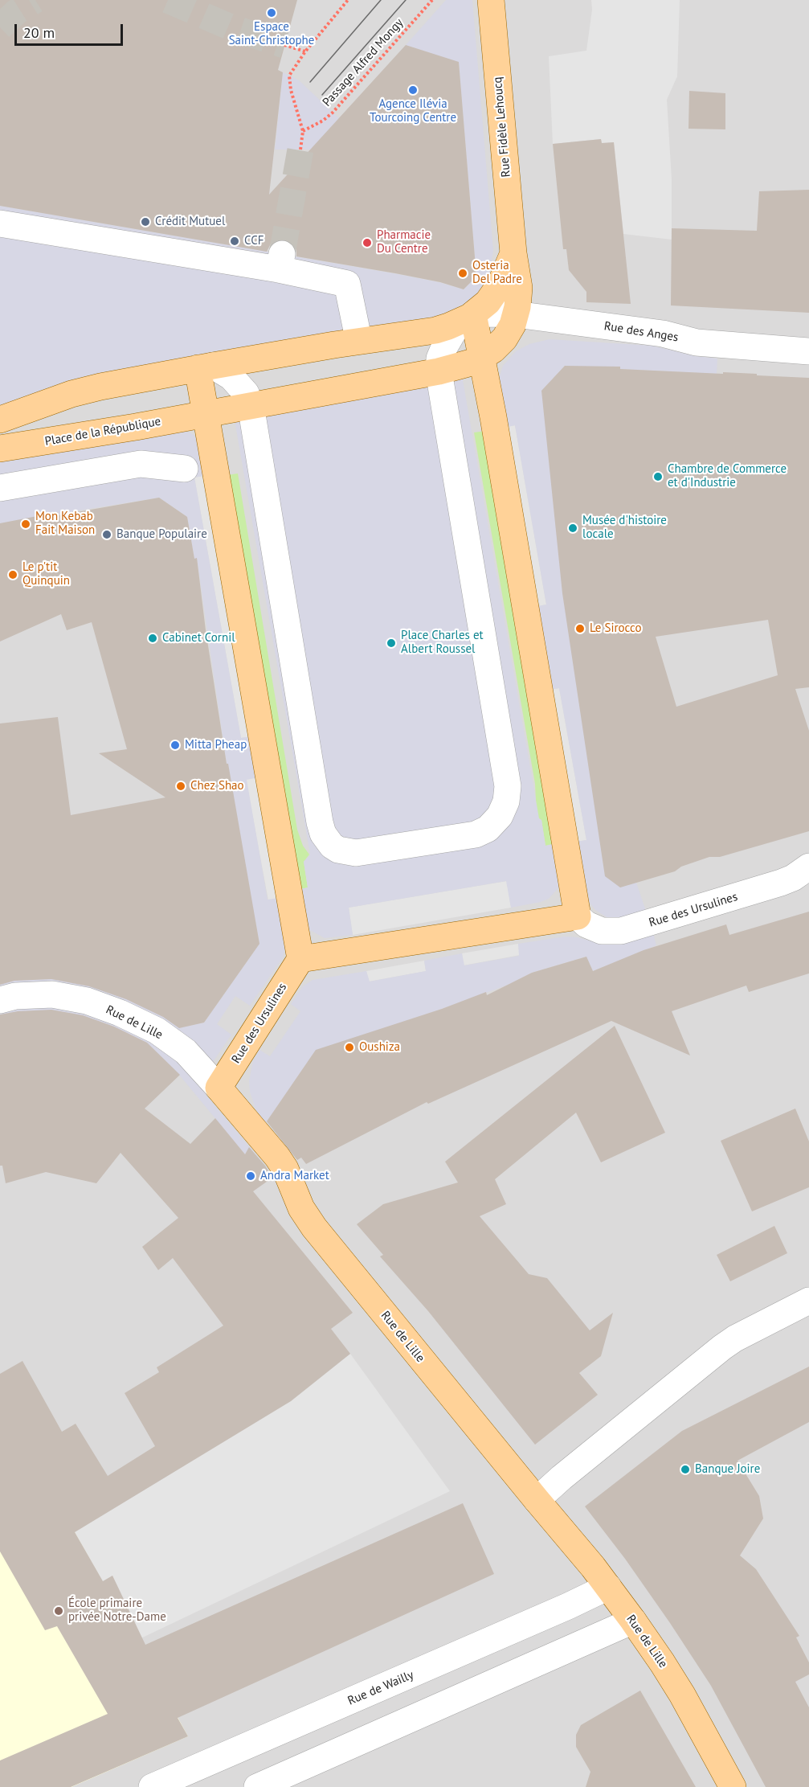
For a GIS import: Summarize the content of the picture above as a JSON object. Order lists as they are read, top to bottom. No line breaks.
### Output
{"streets":{"main road":["Rue Fidèle Lehoucq","Place de la République","Rue des Ursulines","Rue de Lille"],"street":["Rue des Anges","Rue de Wailly"],"path":["Passage Alfred Mongy"]},"crossings":[["Rue Fidèle Lehoucq","Rue des Anges"],["Rue des Ursulines","Rue de Lille"],["Rue de Lille","Rue de Wailly"]],"places":["Espace Saint-Christophe","Agence Ilévia Tourcoing Centre","Crédit Mutuel","CCF","Pharmacie Du Centre","Osteria Del Padre","Chambre de Commerce et d'Industrie","Mon Kebab Fait Maison","Musée d'histoire locale","Banque Populaire","Le p'tit Quinquin","Le Sirocco","Cabinet Cornil","Place Charles et Albert Roussel","Mitta Pheap","Chez Shao","Oushiza","Andra Market","Banque Joire","École primaire privée Notre-Dame"],"scale_bar":"20 m"}
